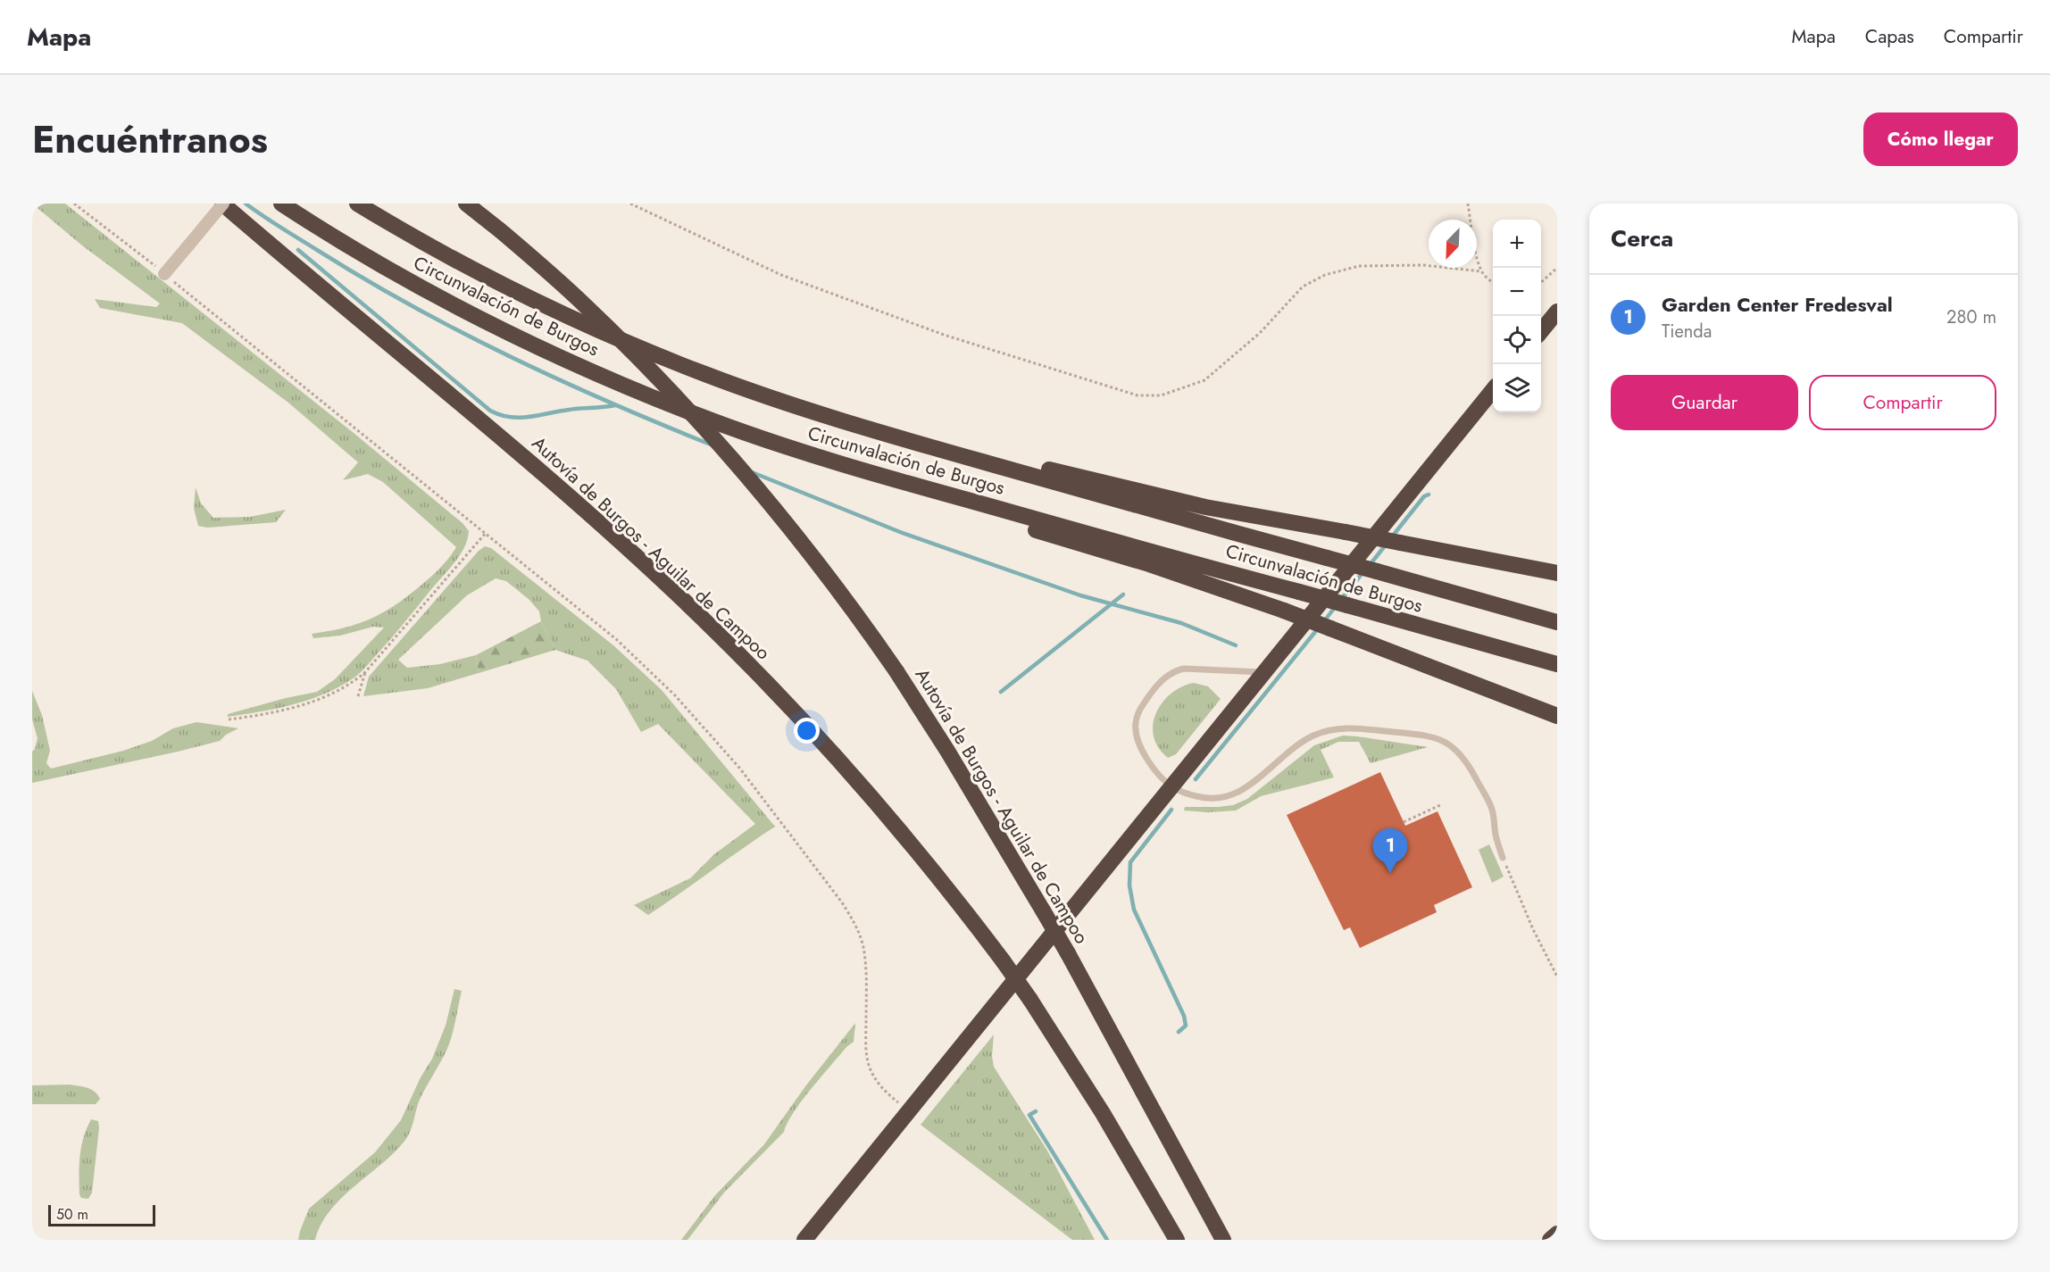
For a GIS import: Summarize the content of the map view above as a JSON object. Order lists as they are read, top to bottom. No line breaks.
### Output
{"streets":{"highway":["Circunvalación de Burgos","Autovía de Burgos - Aguilar de Campoo"]},"scale_bar":"50 m","north":"bottom left","page":{"header":"Mapa","nav":["Mapa","Capas","Compartir"],"title":"Encuéntranos","buttons":["Cómo llegar",["Guardar","Compartir"]],"heading":"Cerca","map_buttons":["+","−"],"list":[{"mark":"1","name":"Garden Center Fredesval","note":"Tienda","value":"280 m"}],"pins":"1","scale":"50 m"}}
